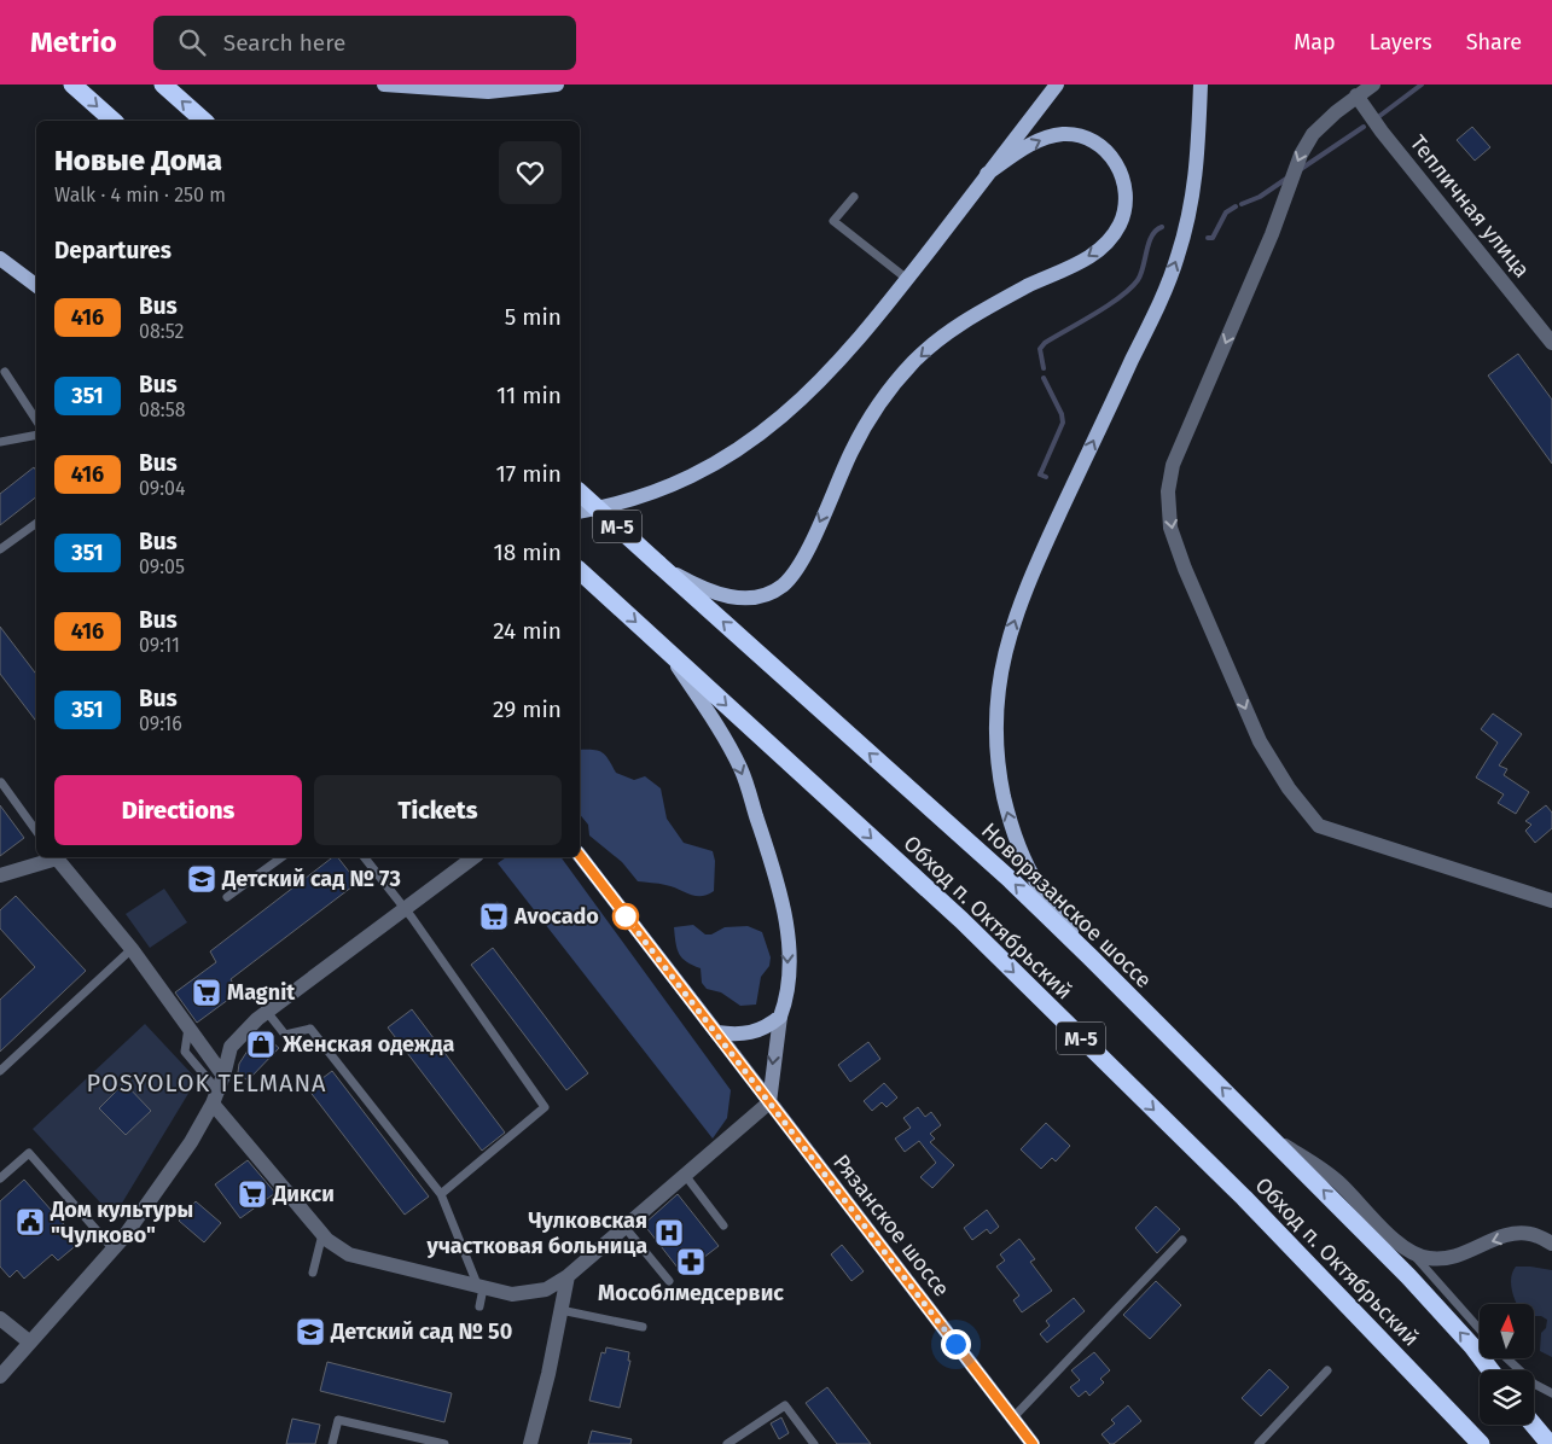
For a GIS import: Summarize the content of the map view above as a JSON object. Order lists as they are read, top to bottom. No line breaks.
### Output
{"streets":{"highway":["М-5","Новорязанское шоссе","Обход п. Октябрьский"],"main road":["Рязанское шоссе"],"street":["Тепличная улица"]},"one_way":["Новорязанское шоссе","Обход п. Октябрьский"],"districts":["POSYOLOK TELMANA"],"places":{"school or university":["Детский сад № 73","Детский сад № 50"],"supermarket":["Avocado","Magnit","Дикси"],"shop":["Женская одежда"],"public building":["Дом культуры \"Чулково\""],"hospital":["Чулковская участковая больница"],"pharmacy":["Мособлмедсервис"]},"lines":["bus line 416"],"north":"top","page":{"header":"Metrio","search":"Search here","nav":["Map","Layers","Share"],"heading":[["Новые Дома","Walk · 4 min · 250 m"],"Departures"],"list":[{"mark":"416","name":"Bus","note":"08:52","value":"5 min"},{"mark":"351","name":"Bus","note":"08:58","value":"11 min"},{"mark":"416","name":"Bus","note":"09:04","value":"17 min"},{"mark":"351","name":"Bus","note":"09:05","value":"18 min"},{"mark":"416","name":"Bus","note":"09:11","value":"24 min"},{"mark":"351","name":"Bus","note":"09:16","value":"29 min"}],"buttons":["Directions","Tickets"]}}
